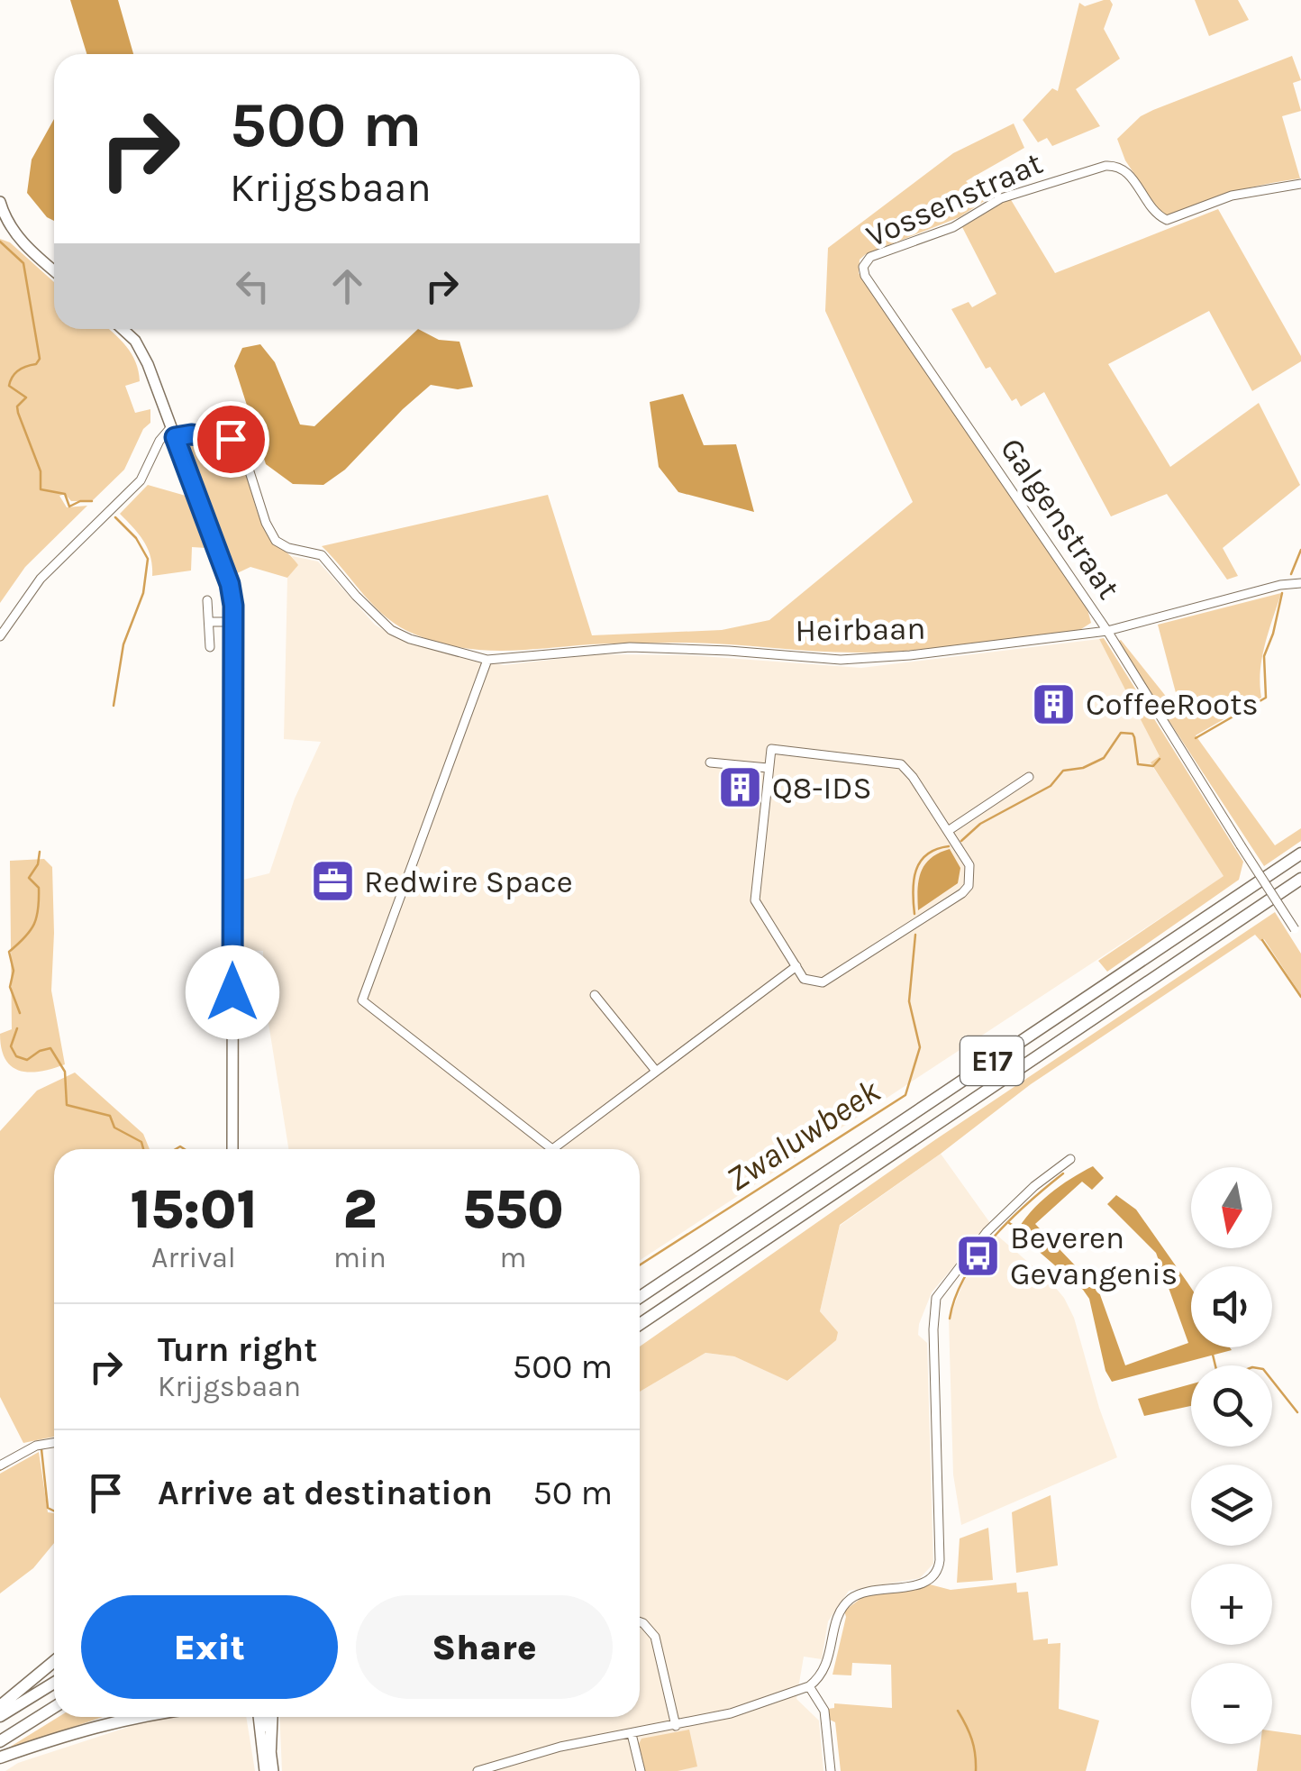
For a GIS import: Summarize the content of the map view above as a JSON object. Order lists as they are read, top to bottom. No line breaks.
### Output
{"streets":{"highway":["E17"],"street":["Vossenstraat","Galgenstraat","Heirbaan"]},"crossings":[["Vossenstraat","Galgenstraat"],["Galgenstraat","Heirbaan"]],"water":["Zwaluwbeek"],"places":{"building":["CoffeeRoots","Q8-IDS"],"office":["Redwire Space"],"bus stop":["Beveren Gevangenis"]},"north":"bottom","page":{"turn":["500 m","Krijgsbaan"],"eta":["15:01","Arrival","2","min","550","m"],"map_buttons":["+","−"],"list":[{"name":"Turn right","note":"Krijgsbaan","value":"500 m"},{"name":"Arrive at destination","value":"50 m"}],"buttons":["Exit","Share"]}}
